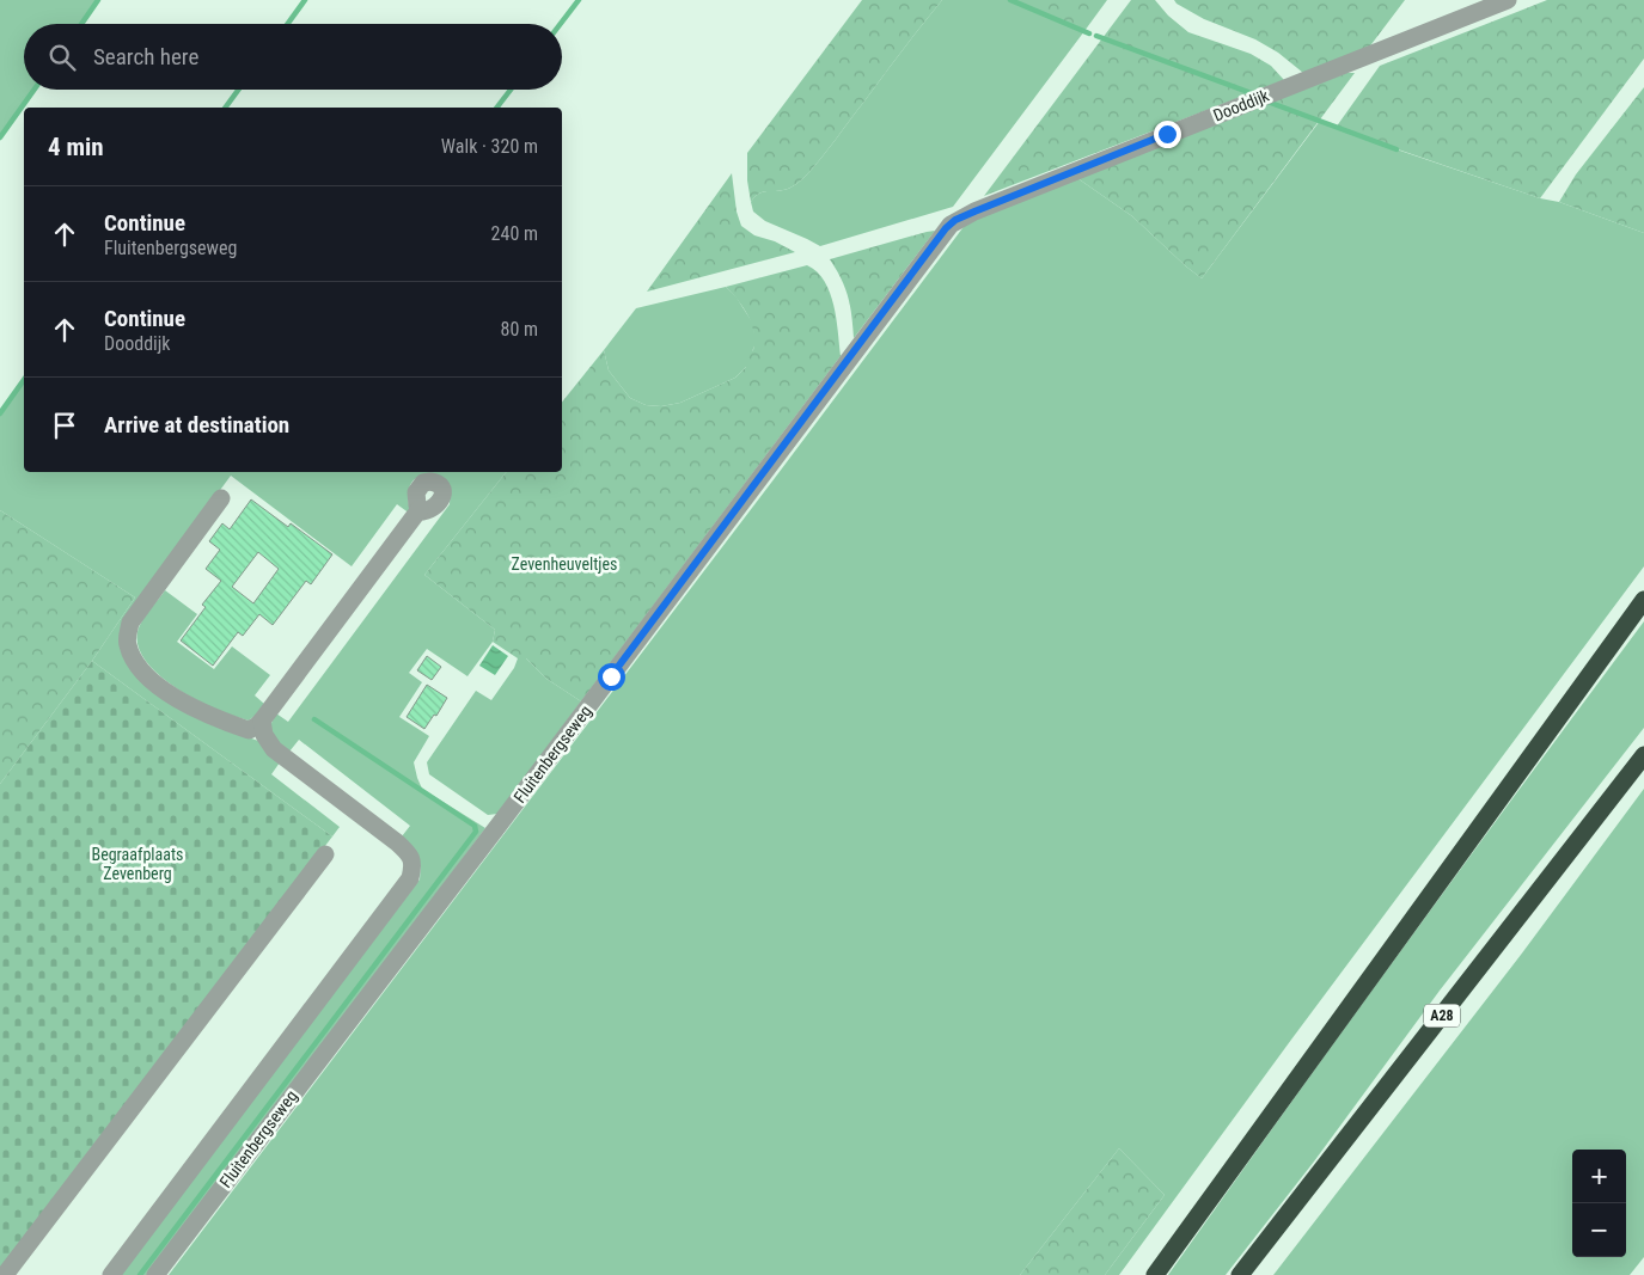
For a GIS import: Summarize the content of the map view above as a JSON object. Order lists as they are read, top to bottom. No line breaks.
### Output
{"streets":{"highway":["A28"],"street":["Dooddijk","Fluitenbergseweg"]},"crossings":[["Dooddijk","Fluitenbergseweg"]],"parks":["Zevenheuveltjes","Begraafplaats Zevenberg"],"page":{"search":"Search here","heading":["4 min","Walk · 320 m"],"list":[["Continue","Fluitenbergseweg","240 m"],["Continue","Dooddijk","80 m"],"Arrive at destination"],"map_buttons":["+","−"]}}
